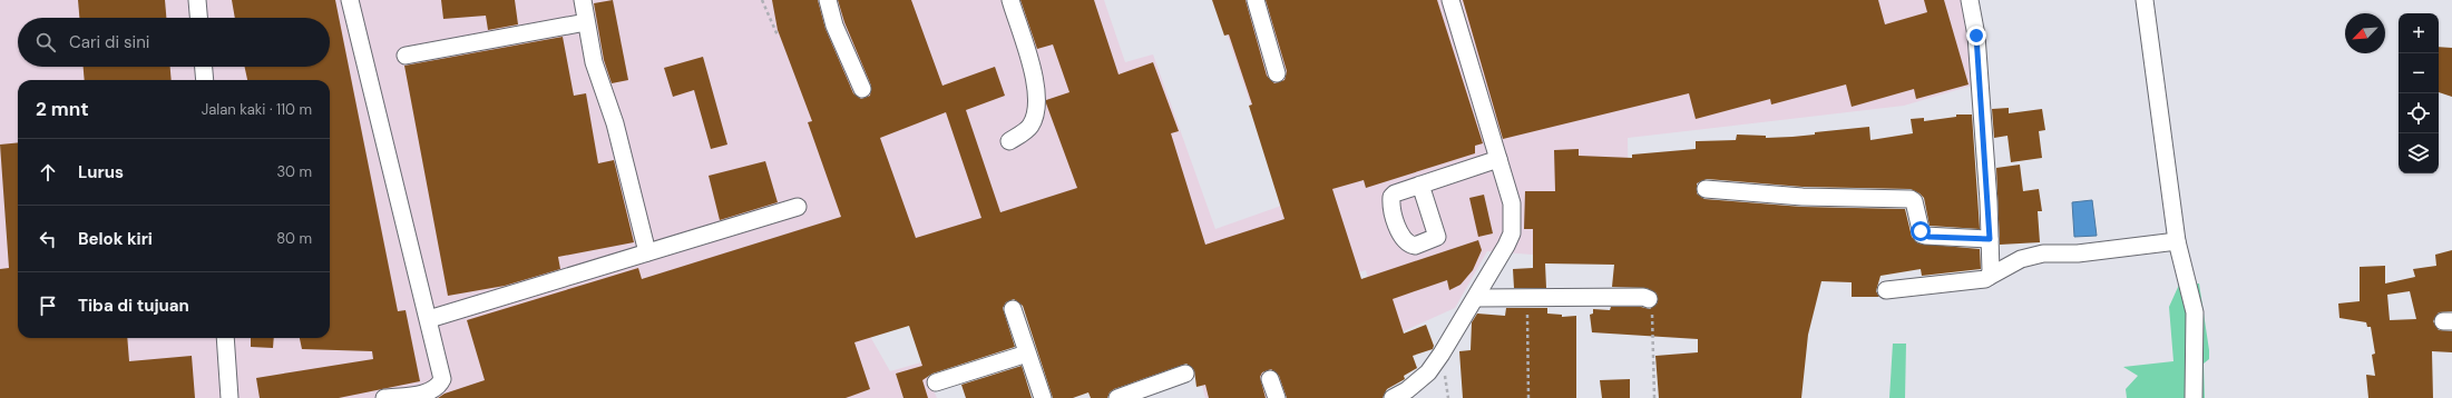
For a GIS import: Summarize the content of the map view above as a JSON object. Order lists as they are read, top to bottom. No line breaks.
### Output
{"north":"bottom left","page":{"map_buttons":["+","−"],"search":"Cari di sini","heading":["2 mnt","Jalan kaki · 110 m"],"list":[["Lurus","30 m"],["Belok kiri","80 m"],"Tiba di tujuan"]}}
